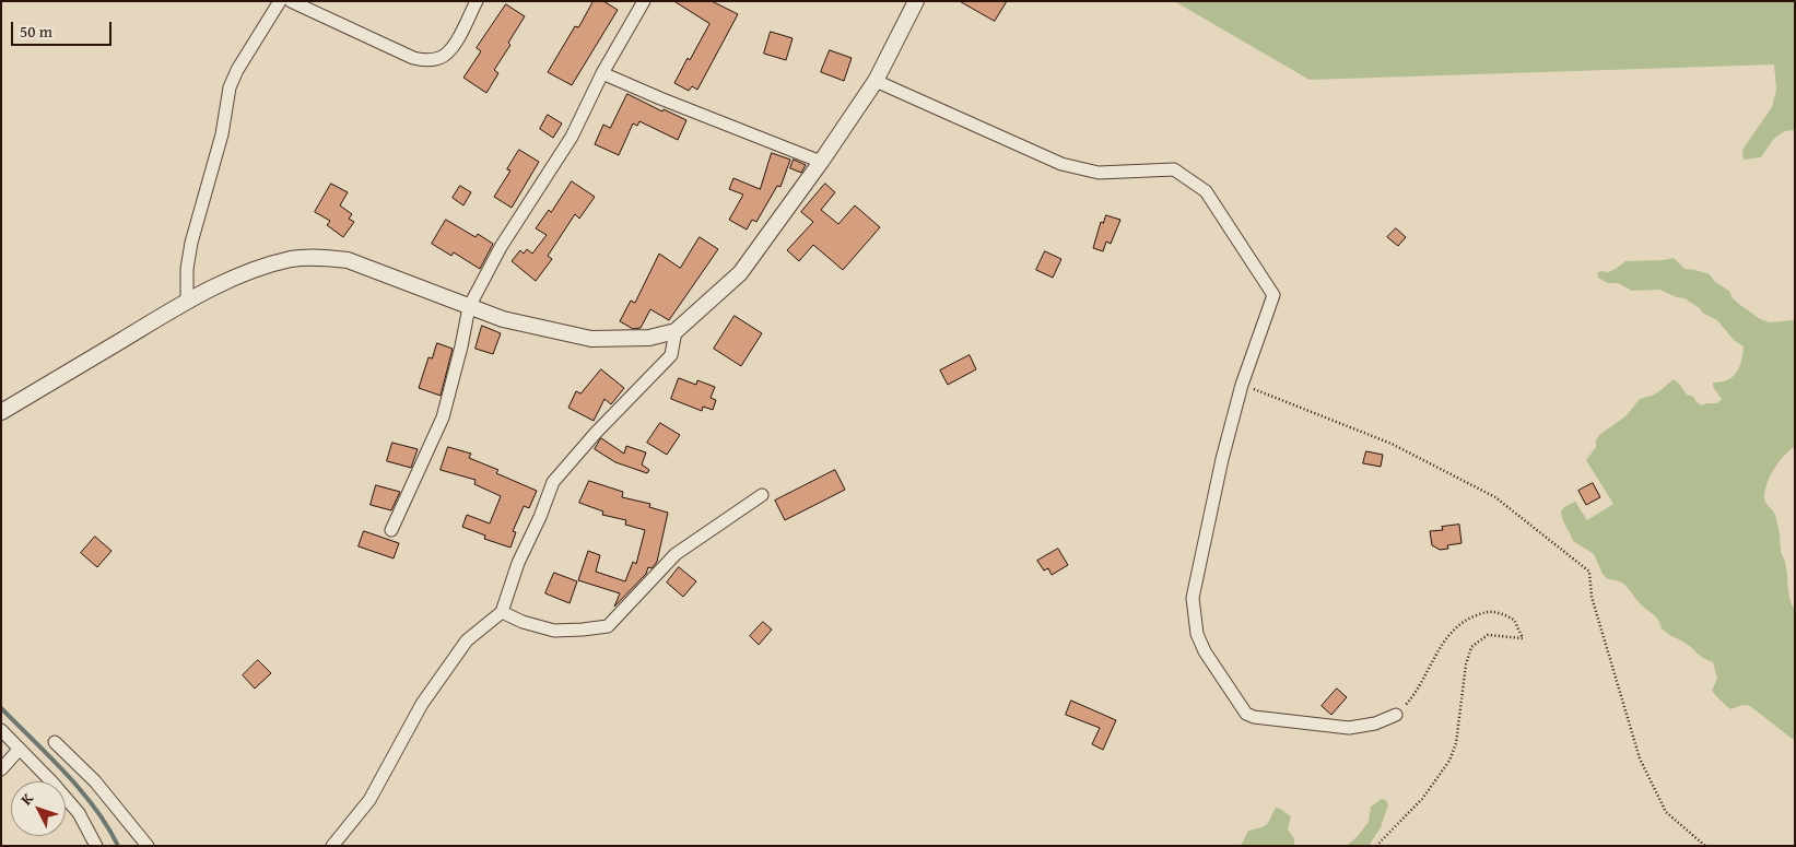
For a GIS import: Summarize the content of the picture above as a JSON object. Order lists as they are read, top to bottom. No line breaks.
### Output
{"scale_bar":"50 m","north":"top left"}
